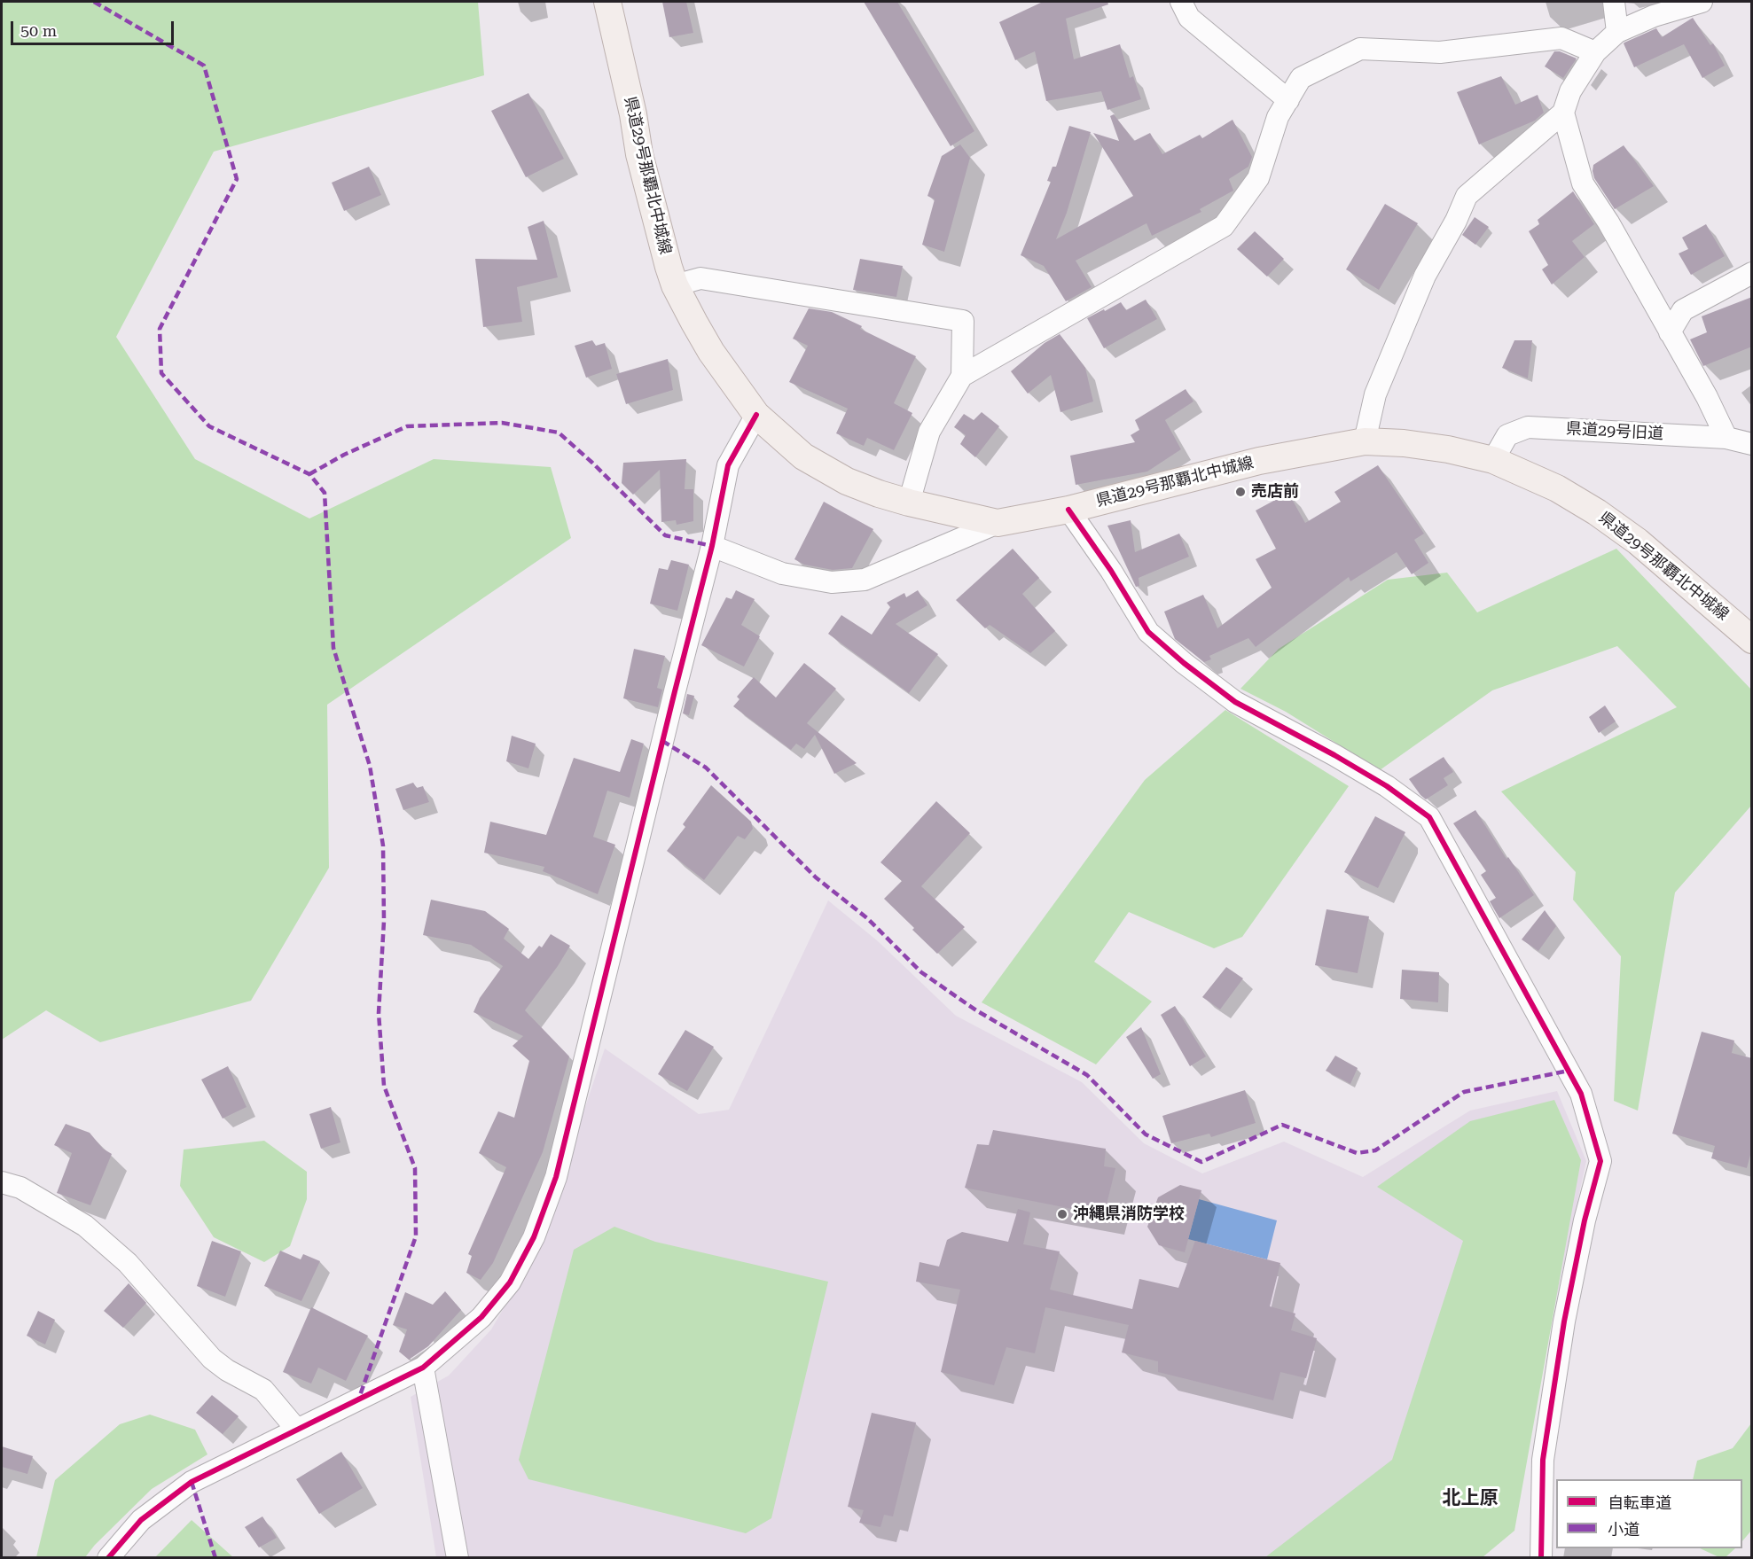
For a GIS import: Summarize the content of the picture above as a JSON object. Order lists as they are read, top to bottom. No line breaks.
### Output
{"streets":{"main road":["県道29号那覇北中城線"],"street":["県道29号旧道"]},"crossings":[["県道29号那覇北中城線","県道29号旧道"]],"districts":["北上原"],"places":["売店前","沖縄県消防学校"],"legend":["自転車道","小道"],"scale_bar":"50 m"}
